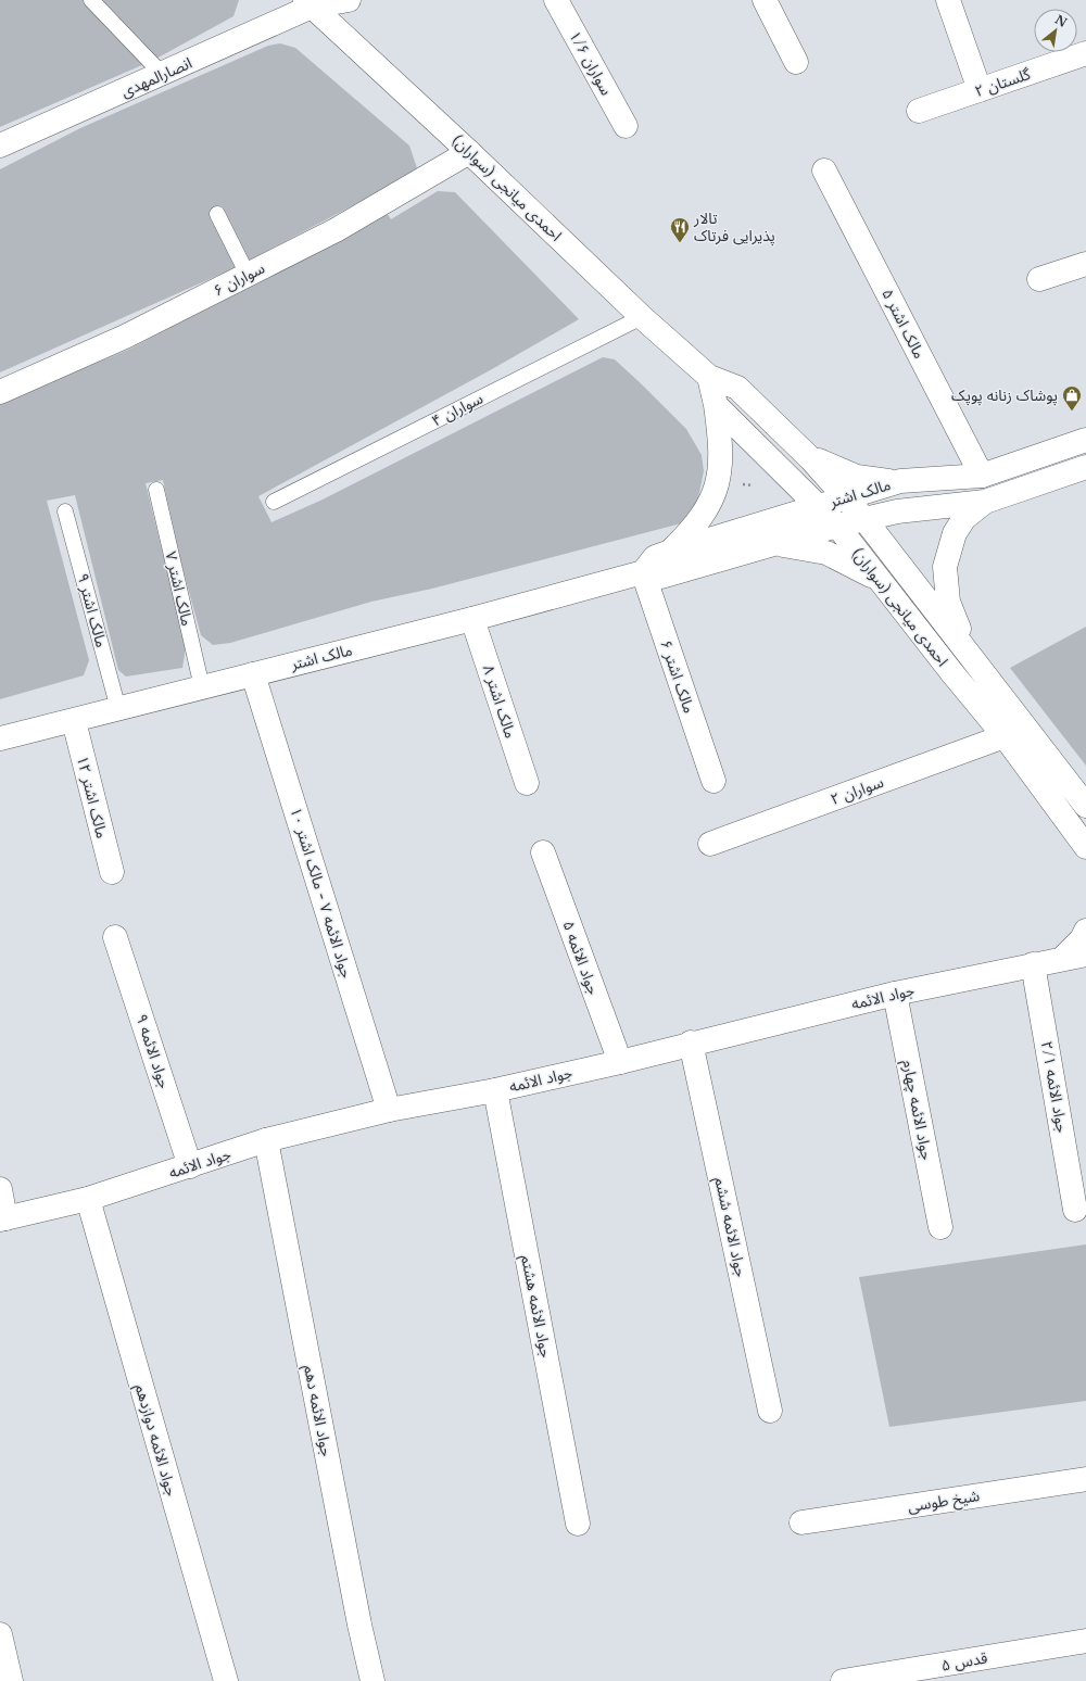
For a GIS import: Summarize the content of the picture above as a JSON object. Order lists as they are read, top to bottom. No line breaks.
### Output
{"streets":{"street":["سواران ۱/۶","انصارالمهدی","گلستان ۲","احمدی میانجی (سواران)","سواران ۶","مالک اشتر ۵","مالک اشتر","مالک اشتر ۶","مالک اشتر ۸","سواران ۲","مالک اشتر ۱۲","جواد الائمه ۷ - مالک اشتر ۱۰","جواد الائمه ۵","جواد الائمه","جواد الائمه ۹","جواد الائمه ۲/۱","جواد الائمه چهارم","جواد الائمه ششم","جواد الائمه هشتم","جواد الائمه دهم","جواد الائمه دوازدهم","شیخ طوسی","قدس ۵"],"lane":["سواران ۴","مالک اشتر ۷","مالک اشتر ۹"]},"crossings":[["انصارالمهدی","احمدی میانجی (سواران)"],["احمدی میانجی (سواران)","سواران ۶"],["احمدی میانجی (سواران)","سواران ۴"],["احمدی میانجی (سواران)","مالک اشتر"],["احمدی میانجی (سواران)","سواران ۲"],["مالک اشتر ۵","مالک اشتر"],["مالک اشتر","مالک اشتر ۷"],["مالک اشتر","مالک اشتر ۹"],["مالک اشتر","مالک اشتر ۶"],["مالک اشتر","مالک اشتر ۸"],["مالک اشتر","مالک اشتر ۱۲"],["مالک اشتر","جواد الائمه ۷ - مالک اشتر ۱۰"],["جواد الائمه ۷ - مالک اشتر ۱۰","جواد الائمه"],["جواد الائمه ۵","جواد الائمه"],["جواد الائمه","جواد الائمه ۹"],["جواد الائمه","جواد الائمه ۲/۱"],["جواد الائمه","جواد الائمه چهارم"],["جواد الائمه","جواد الائمه ششم"],["جواد الائمه","جواد الائمه هشتم"],["جواد الائمه","جواد الائمه دهم"],["جواد الائمه","جواد الائمه دوازدهم"]],"places":{"restaurant":["تالار پذیرایی فرتاک"],"shop":["پوشاک زنانه پوپک"]},"north":"top right"}
